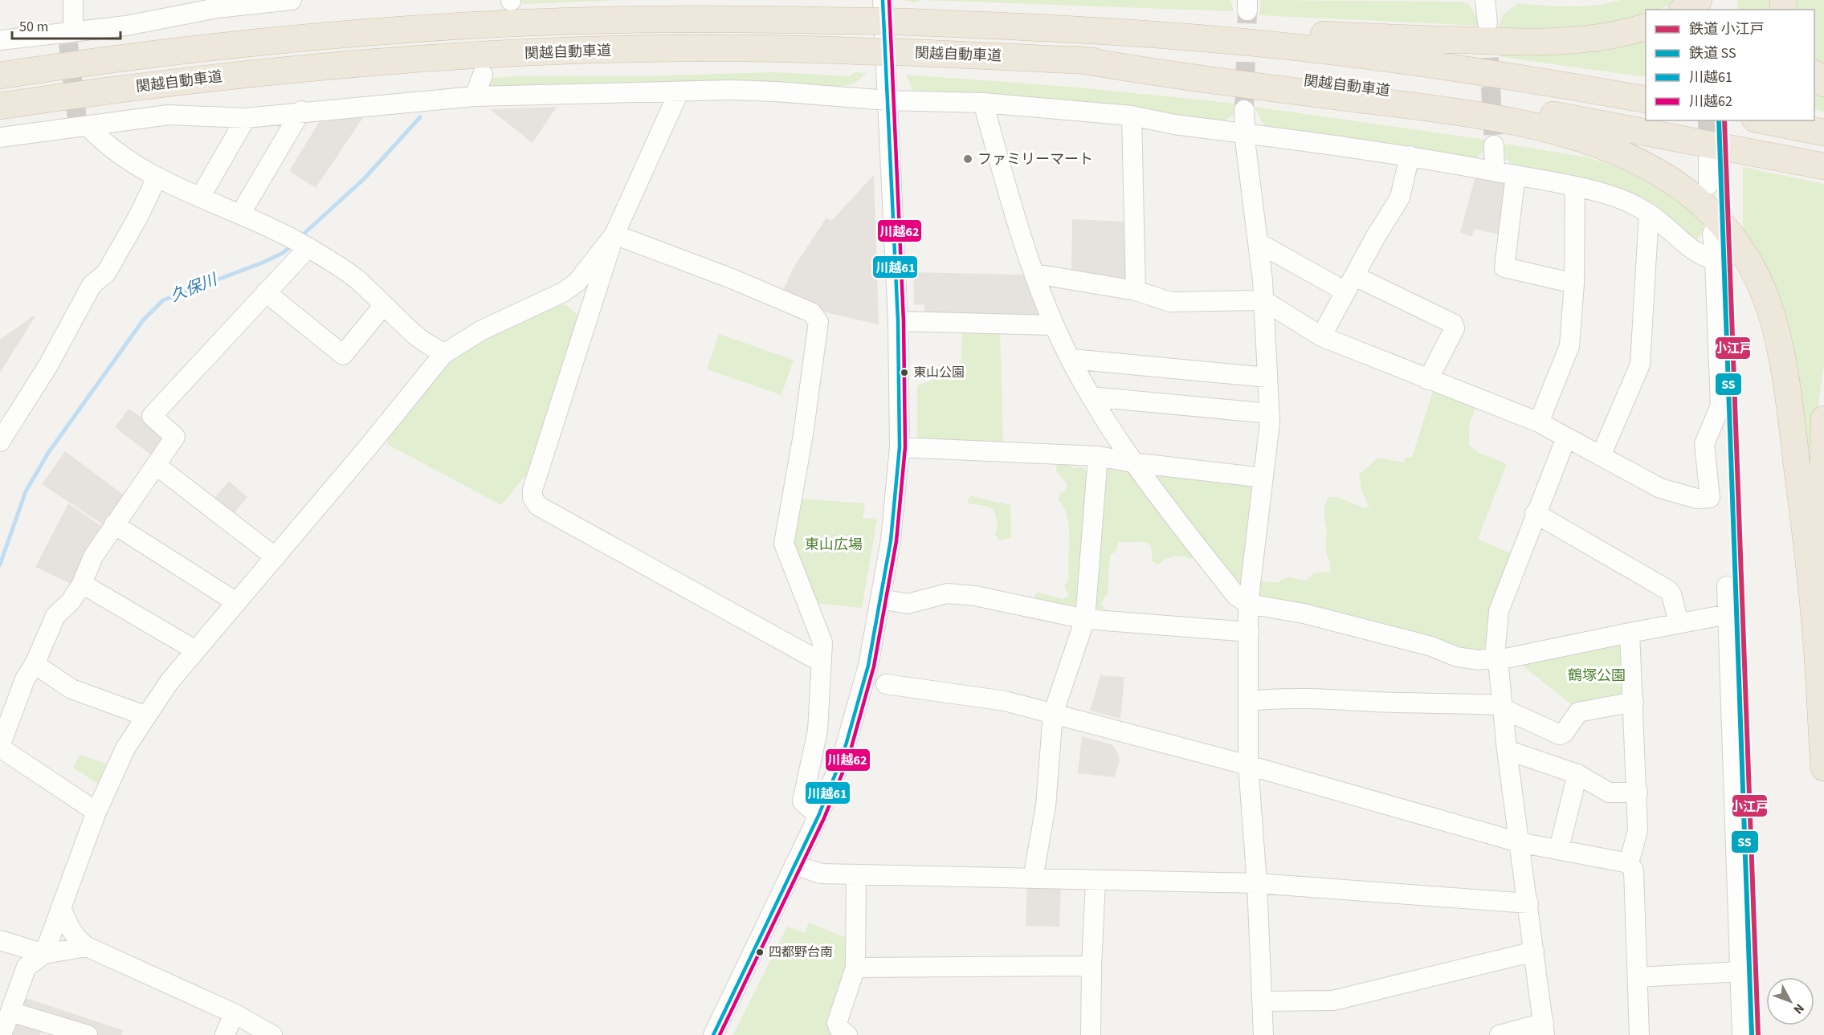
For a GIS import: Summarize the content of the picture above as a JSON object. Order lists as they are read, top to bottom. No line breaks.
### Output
{"streets":{"highway":["関越自動車道"]},"water":["久保川"],"parks":["東山広場","鶴塚公園"],"places":["ファミリーマート","東山公園","四都野台南"],"lines":["transit line 川越61","transit line 川越62","rail line 小江戸","rail line SS"],"legend":["鉄道 小江戸","鉄道 SS","川越61","川越62"],"scale_bar":"50 m","north":"bottom right"}
